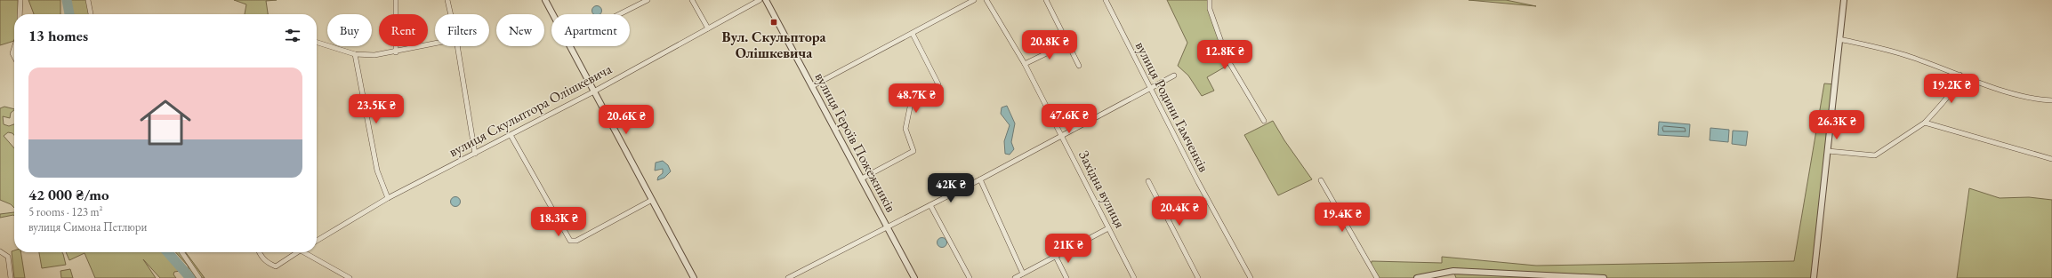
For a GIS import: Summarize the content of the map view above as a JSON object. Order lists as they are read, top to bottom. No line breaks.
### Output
{"streets":{"street":["вулиця Родини Гамченків","вулиця Скульптора Олішкевича","вулиця Героїв Пожежників","Західна вулиця"]},"places":{"transit":["Вул. Скульптора Олішкевича"]},"page":{"chip":["Buy","Rent","Filters","New","Apartment"],"heading":"13 homes","price":["20.8K ₴","12.8K ₴","19.2K ₴","48.7K ₴","23.5K ₴","47.6K ₴","20.6K ₴","26.3K ₴","42K ₴","20.4K ₴","19.4K ₴","18.3K ₴","21K ₴"],"list":[{"name":"42 000 ₴/mo","note":"5 rooms · 123 m² · вулиця Симона Петлюри"}]}}
